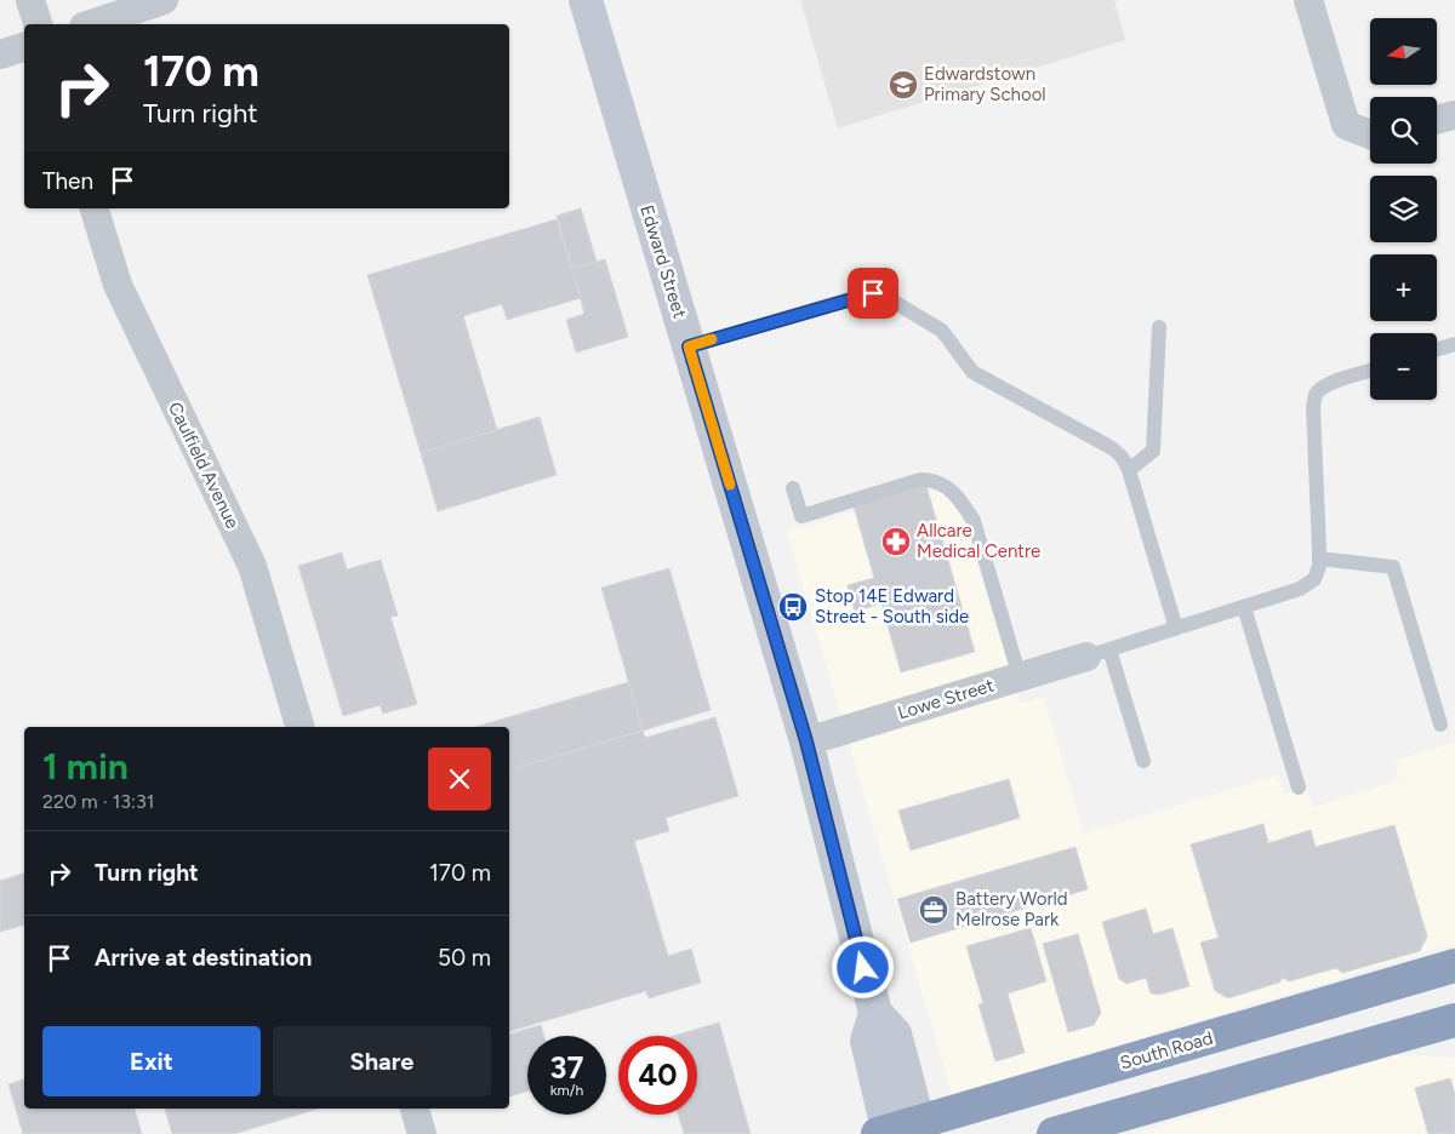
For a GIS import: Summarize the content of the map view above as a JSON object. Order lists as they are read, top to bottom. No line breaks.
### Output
{"streets":{"highway":["South Road"],"street":["Edward Street","Caulfield Avenue","Lowe Street"]},"crossings":[["Edward Street","Lowe Street"],["Edward Street","South Road"]],"places":{"school or university":["Edwardstown Primary School"],"pharmacy":["Allcare Medical Centre"],"bus stop":["Stop 14E Edward Street - South side"],"office":["Battery World Melrose Park"]},"north":"left","page":{"map_buttons":["+","−"],"turn":["170 m","Turn right"],"then":"Then","heading":["1 min","220 m · 13:31"],"list":[{"name":"Turn right","value":"170 m"},{"name":"Arrive at destination","value":"50 m"}],"buttons":["Exit","Share"],"speed":"37 km/h","limit":"40"}}
